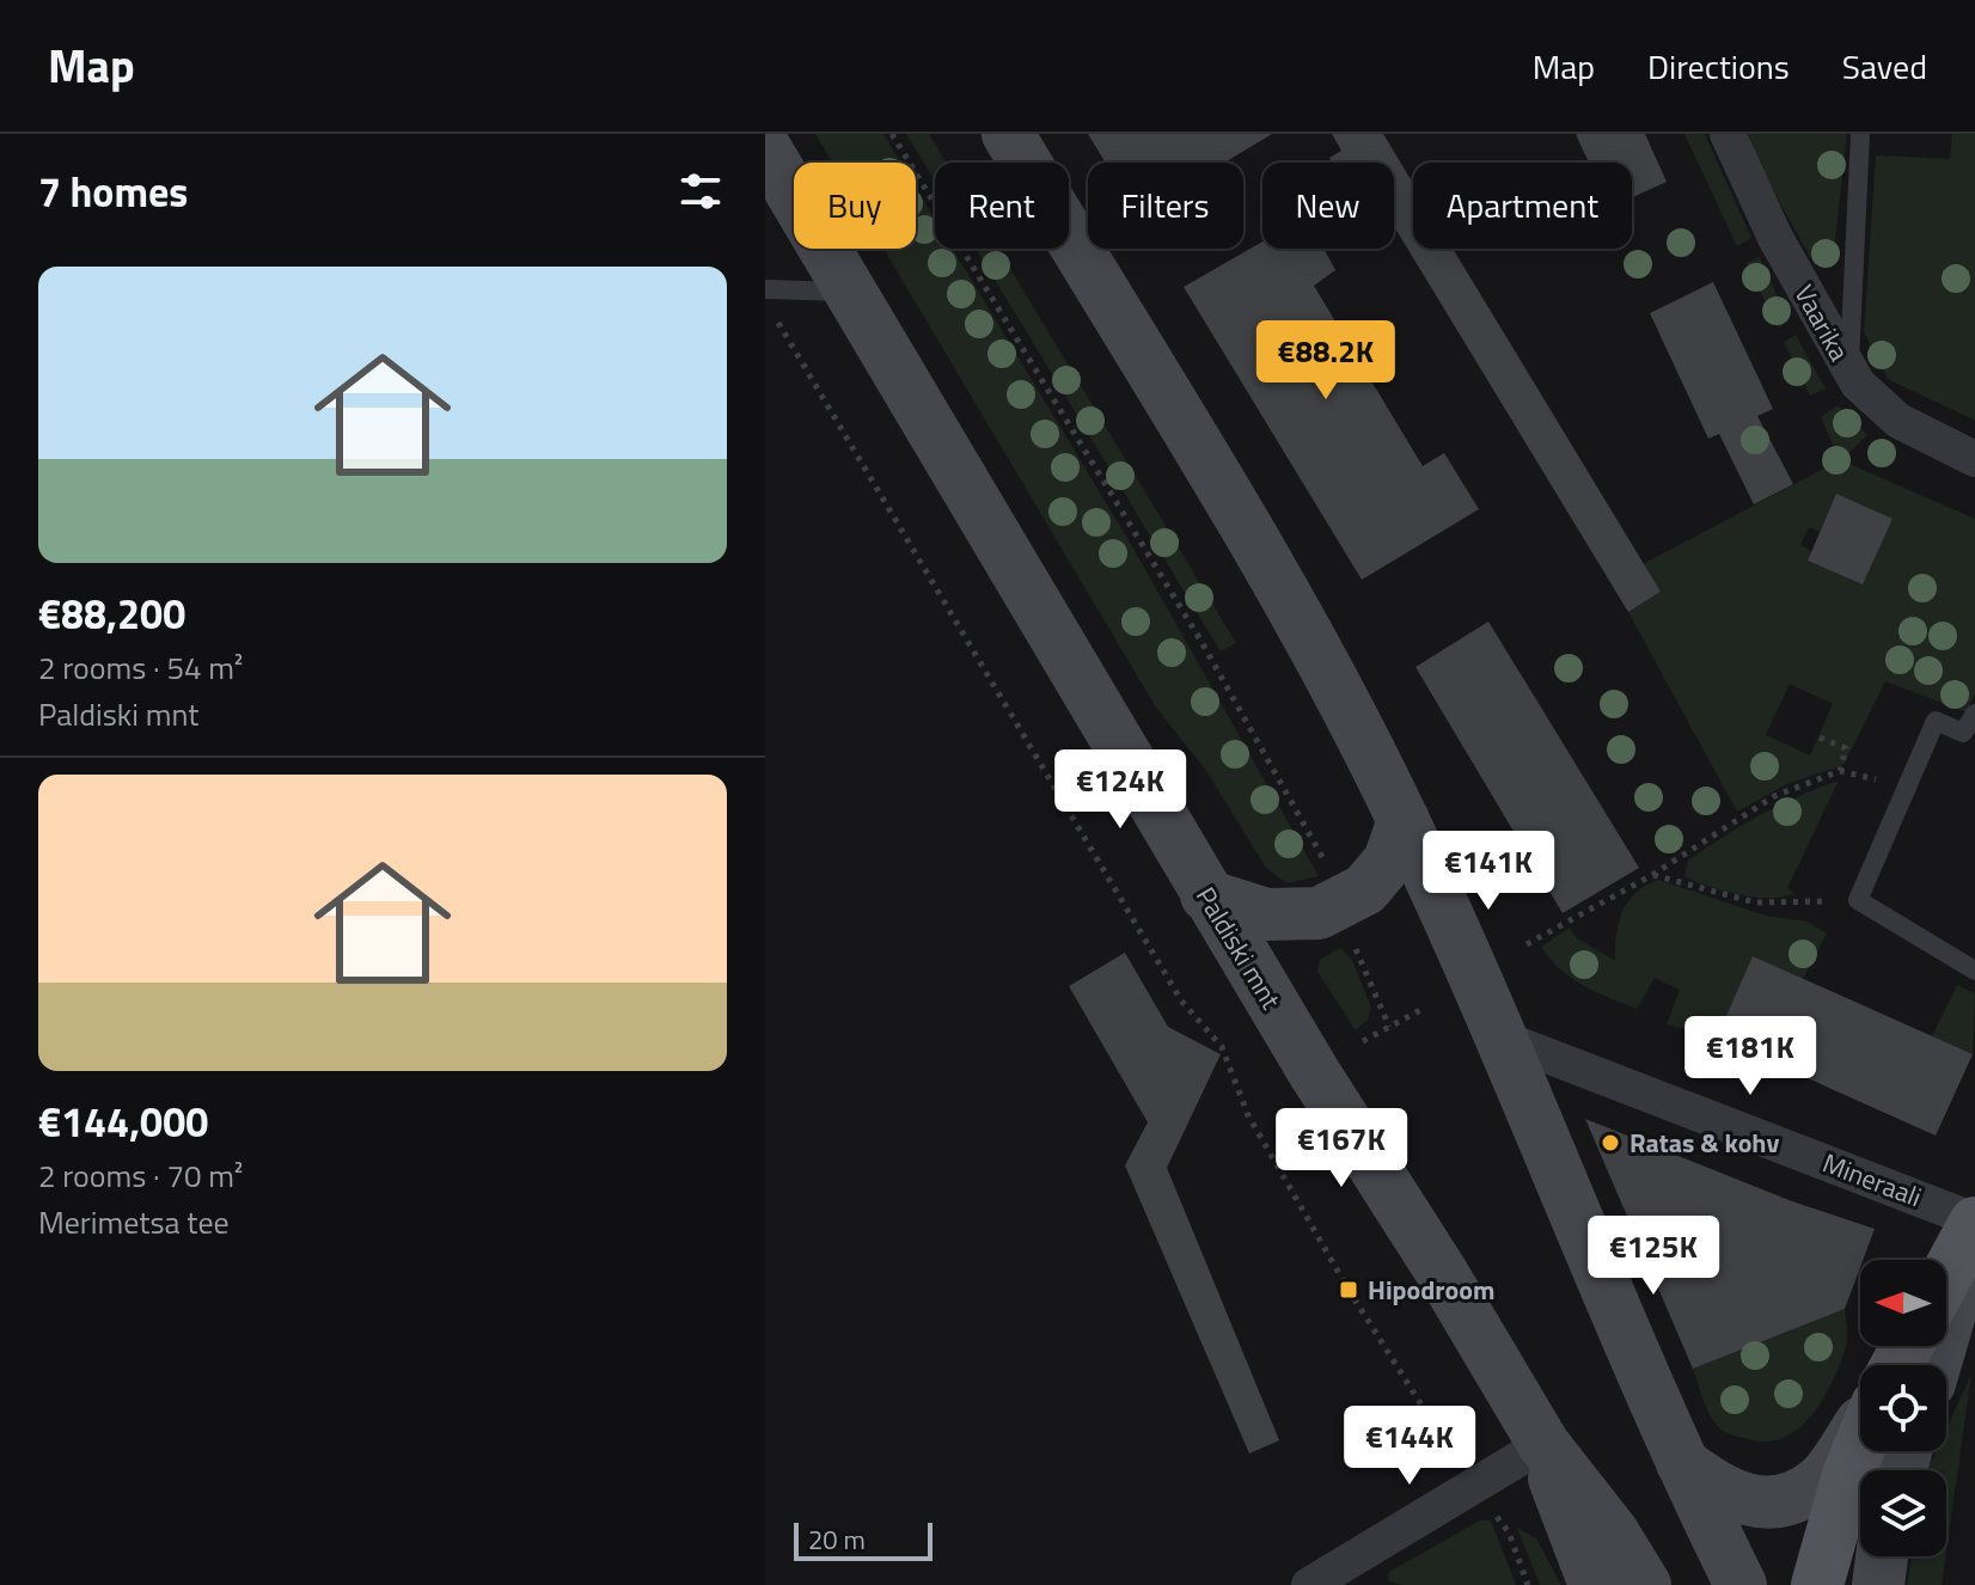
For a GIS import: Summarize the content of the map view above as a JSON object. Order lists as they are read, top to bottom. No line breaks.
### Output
{"streets":{"main road":["Paldiski mnt"],"street":["Vaarika","Mineraali"]},"places":{"other":["Ratas & kohv"],"transit":["Hipodroom"]},"scale_bar":"20 m","north":"left","page":{"header":"Map","nav":["Map","Directions","Saved"],"heading":"7 homes","chip":["Buy","Rent","Filters","New","Apartment"],"list":[{"name":"€88,200","note":"2 rooms · 54 m² · Paldiski mnt"},{"name":"€144,000","note":"2 rooms · 70 m² · Merimetsa tee"}],"price":["€88.2K","€124K","€141K","€181K","€167K","€125K","€144K"],"scale":"20 m"}}
